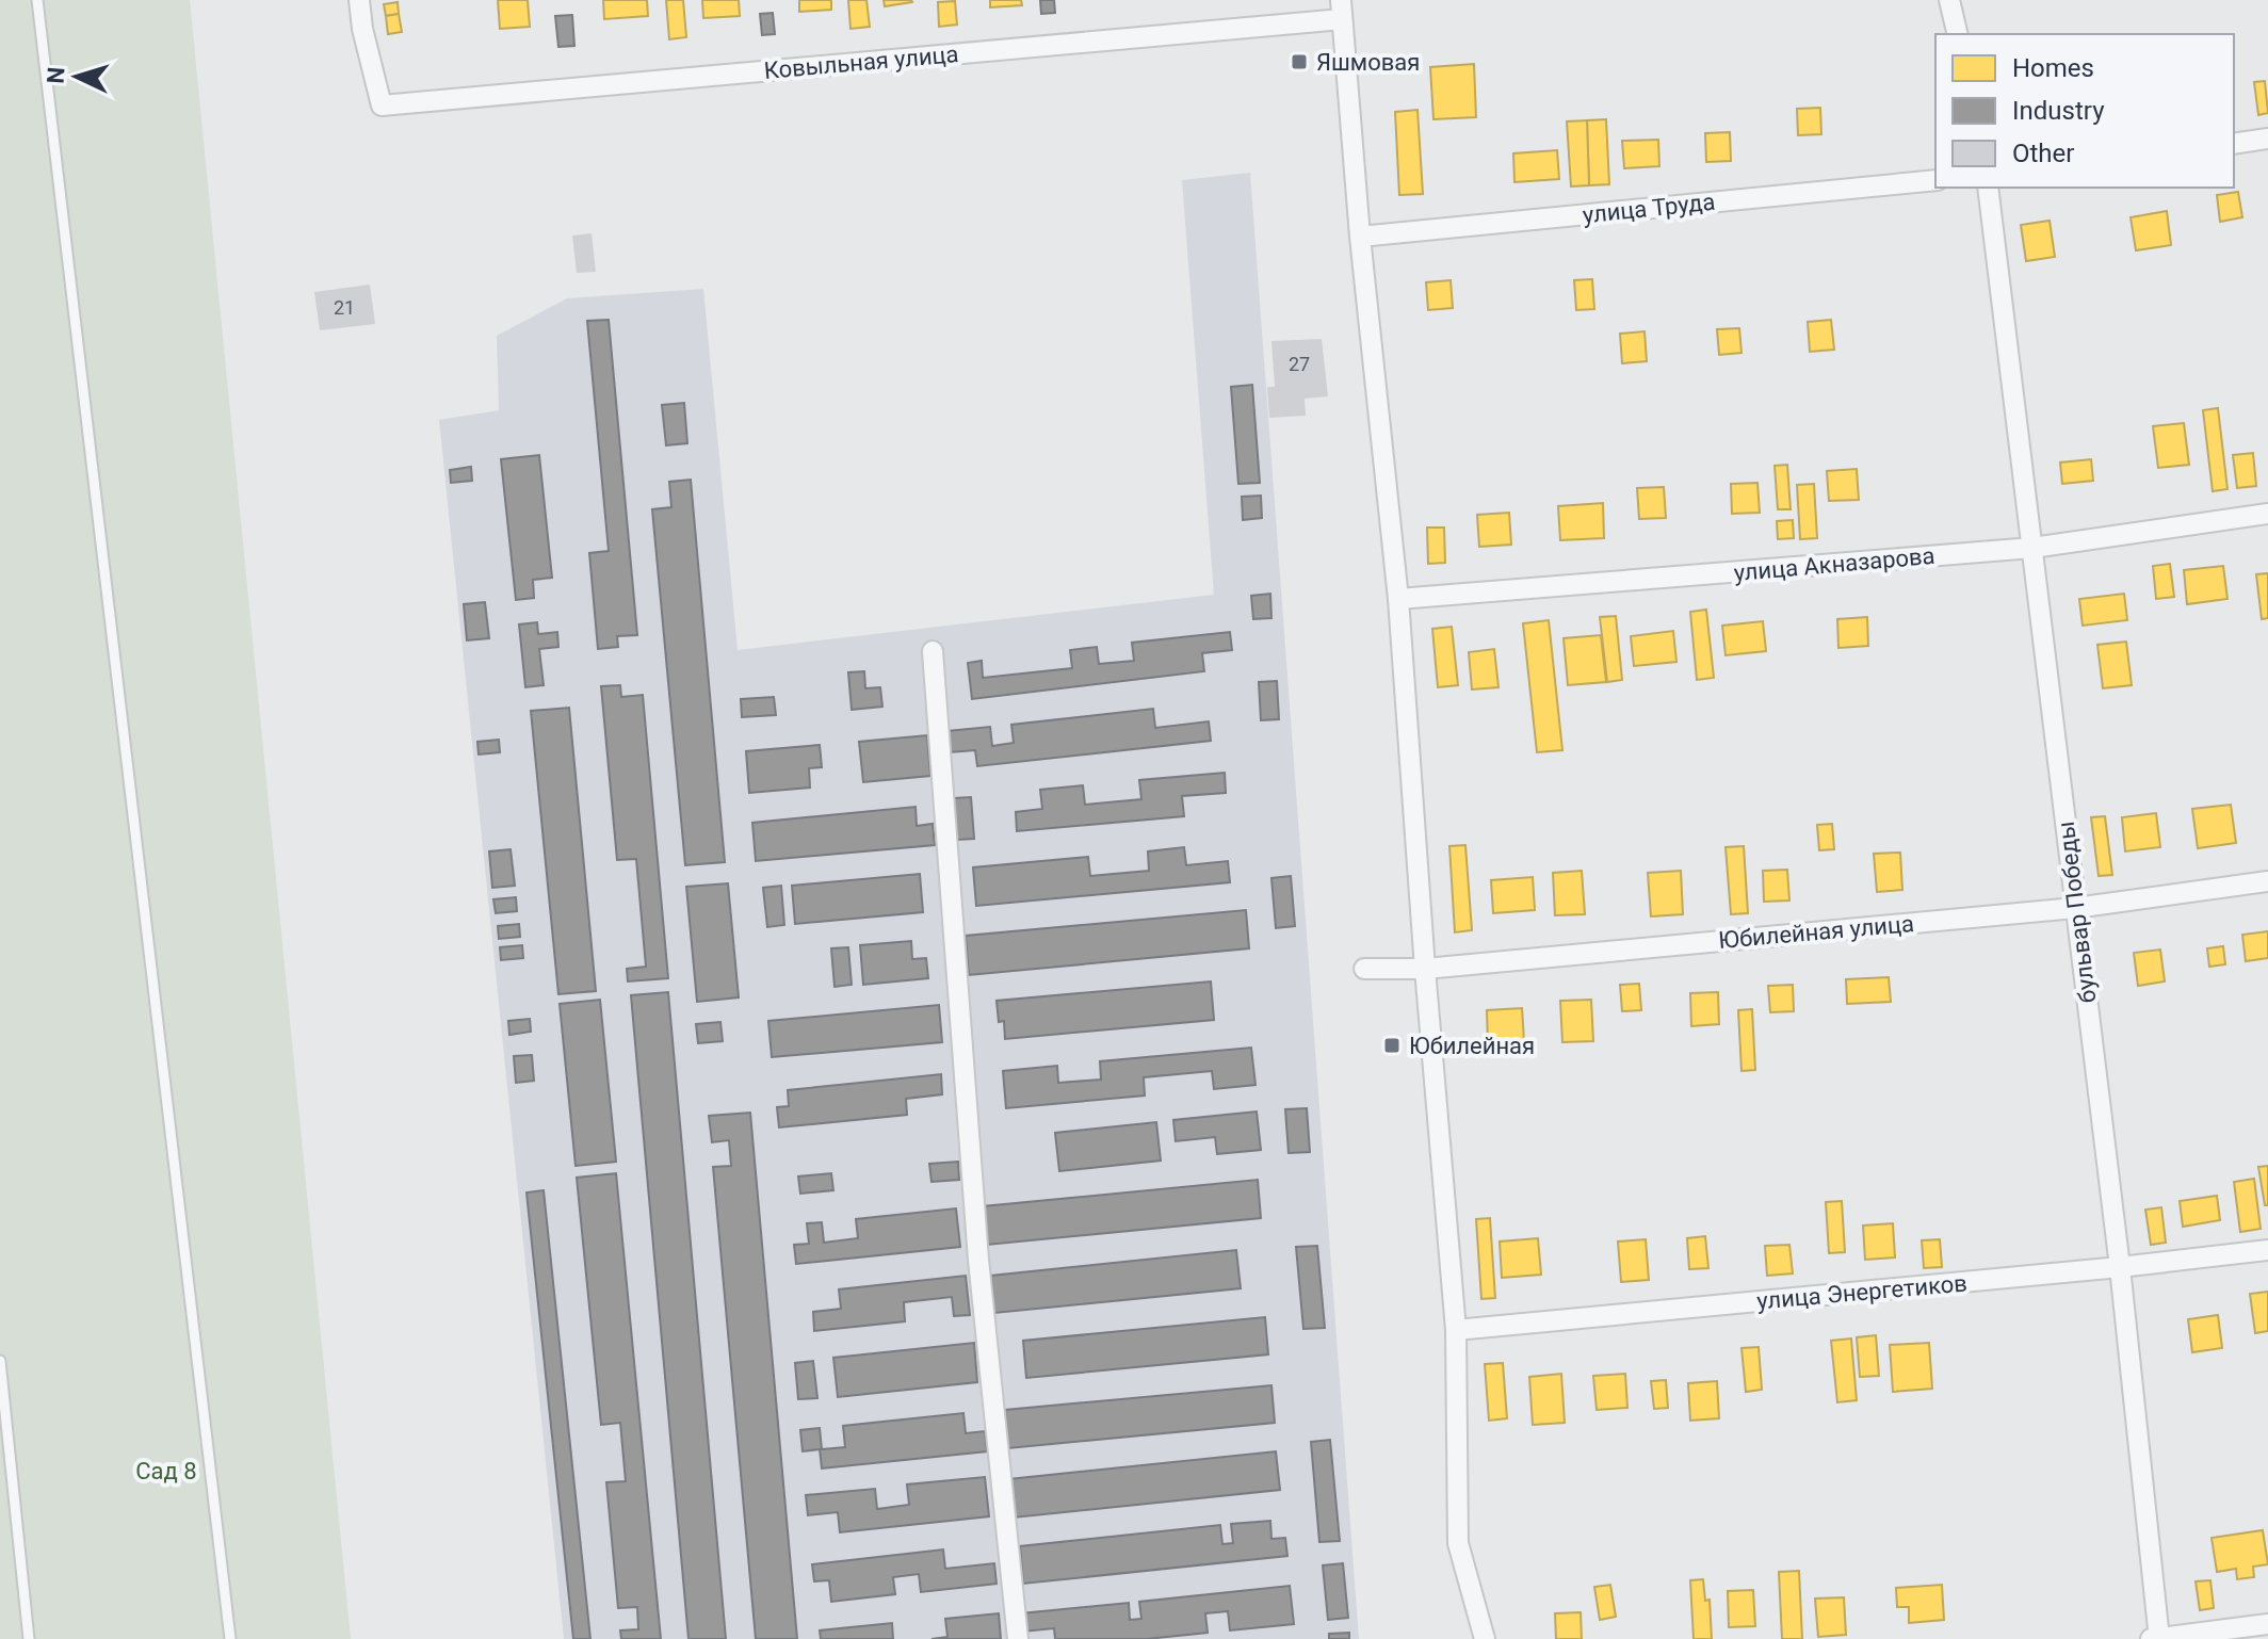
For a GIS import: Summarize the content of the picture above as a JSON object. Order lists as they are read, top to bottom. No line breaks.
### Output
{"streets":{"street":["Ковыльная улица","улица Труда","улица Акназарова","бульвар Победы","Юбилейная улица","улица Энергетиков"]},"crossings":[["улица Акназарова","бульвар Победы"],["бульвар Победы","Юбилейная улица"],["бульвар Победы","улица Энергетиков"]],"parks":["Сад 8"],"places":{"transit":["Яшмовая","Юбилейная"]},"house_numbers":["21","27"],"legend":["Homes","Industry","Other"],"north":"left"}
